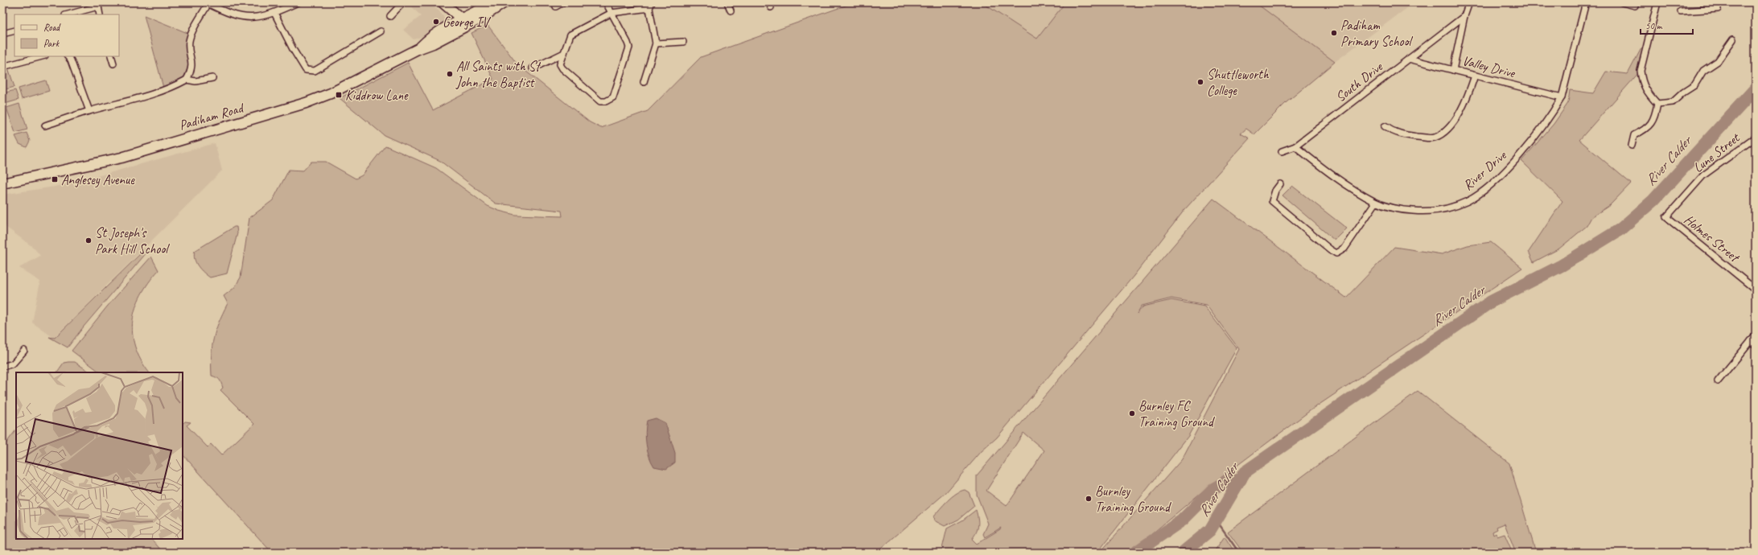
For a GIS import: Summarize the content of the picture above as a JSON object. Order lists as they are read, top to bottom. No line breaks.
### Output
{"streets":{"main road":["Padiham Road"],"street":["Valley Drive","South Drive","Lune Street","River Drive","Holmes Street"]},"crossings":[["Valley Drive","South Drive"],["Valley Drive","River Drive"],["South Drive","River Drive"],["Lune Street","Holmes Street"]],"water":["River Calder"],"places":{"other":["George IV","Padiham Primary School","All Saints with St John the Baptist","Shuttleworth College","St Joseph's Park Hill School","Burnley FC Training Ground","Burnley Training Ground"],"transit":["Kiddrow Lane","Anglesey Avenue"]},"legend":["Road","Park"],"scale_bar":"50 m"}
